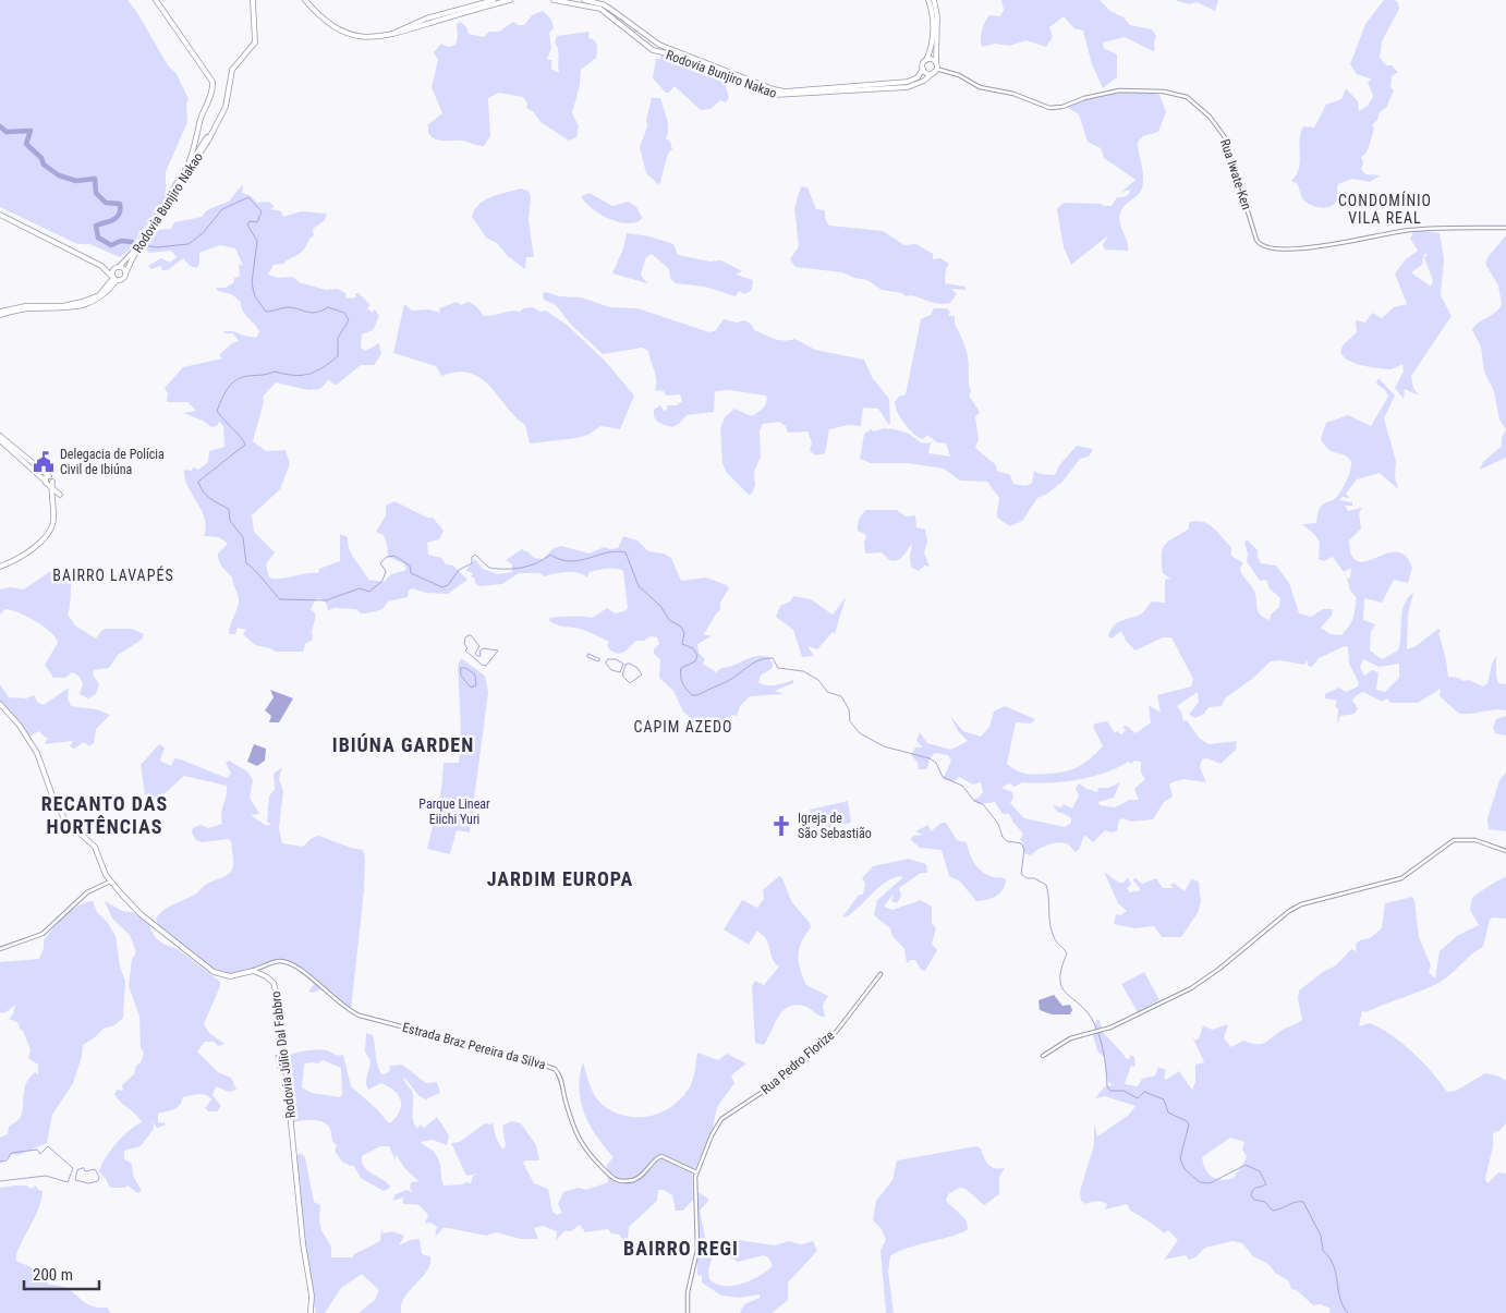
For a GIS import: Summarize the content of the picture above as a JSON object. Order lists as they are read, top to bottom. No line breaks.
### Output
{"streets":{"main road":["Rodovia Bunjiro Nakao","Rodovia Júlio Dal Fabbro"],"street":["Rua Iwate-Ken","Estrada Braz Pereira da Silva","Rua Pedro Florize"]},"crossings":[["Rodovia Bunjiro Nakao","Rua Iwate-Ken"],["Estrada Braz Pereira da Silva","Rodovia Júlio Dal Fabbro"],["Estrada Braz Pereira da Silva","Rua Pedro Florize"]],"districts":["CONDOMÍNIO VILA REAL","BAIRRO LAVAPÉS","CAPIM AZEDO","IBIÚNA GARDEN","RECANTO DAS HORTÊNCIAS","JARDIM EUROPA","BAIRRO REGI"],"parks":["Parque Linear Eiichi Yuri"],"places":{"public building":["Delegacia de Polícia Civil de Ibiúna"],"church":["Igreja de São Sebastião"]},"scale_bar":"200 m"}
